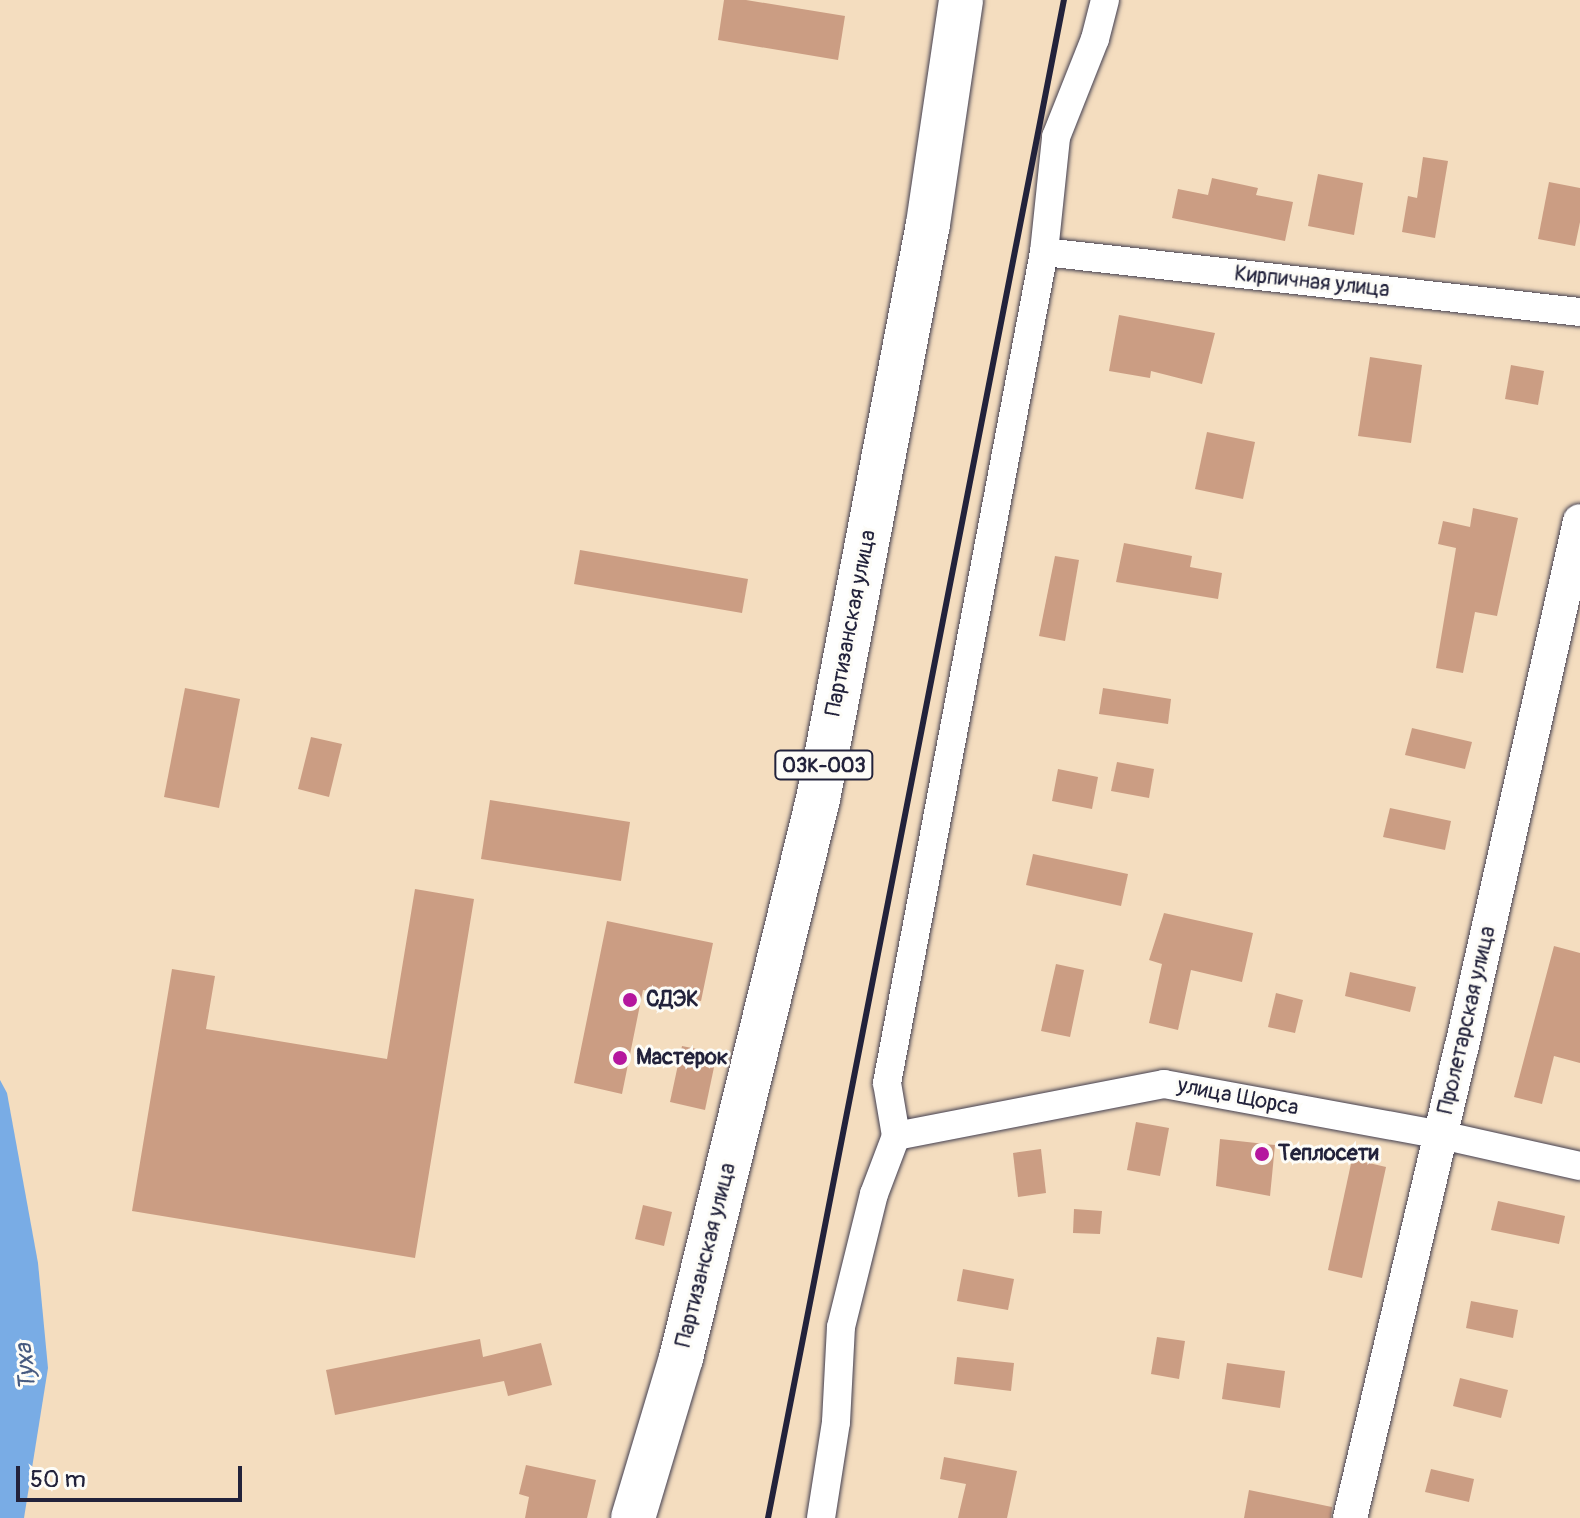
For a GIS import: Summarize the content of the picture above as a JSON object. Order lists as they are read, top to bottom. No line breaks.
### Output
{"streets":{"main road":["Партизанская улица","03К-003"],"street":["Кирпичная улица","Пролетарская улица","улица Щорса"]},"crossings":[["Пролетарская улица","улица Щорса"]],"water":["Туха"],"places":["СДЭК","Мастерок","Теплосети"],"scale_bar":"50 m"}
